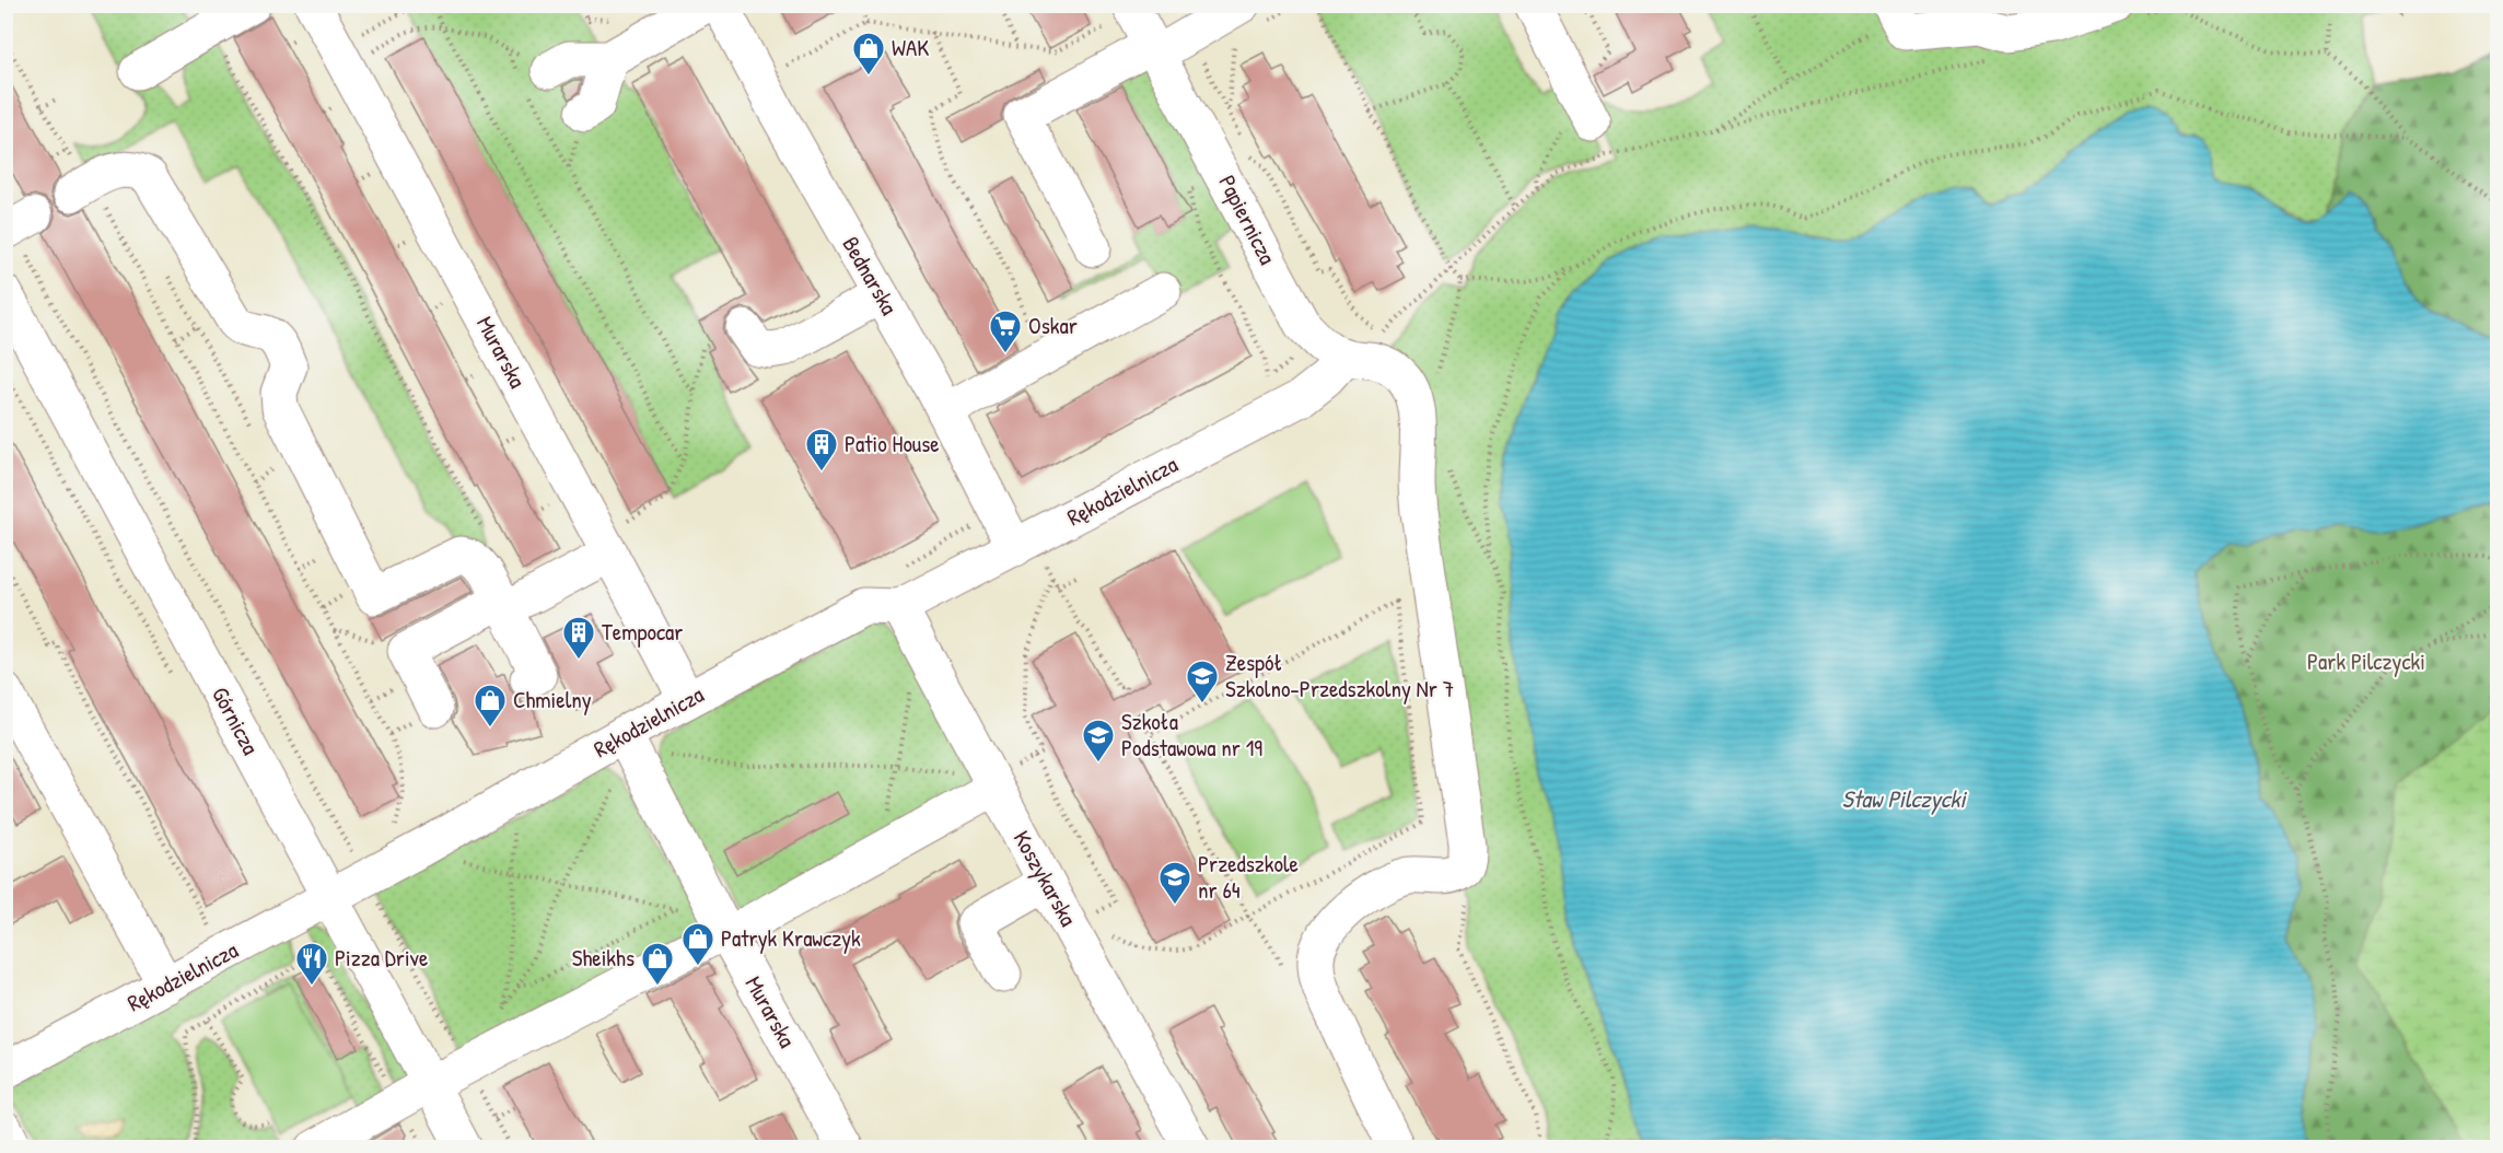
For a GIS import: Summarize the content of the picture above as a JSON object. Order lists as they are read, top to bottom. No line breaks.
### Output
{"streets":{"street":["Papiernicza","Bednarska","Murarska","Rękodzielnicza","Górnicza","Koszykarska"]},"crossings":[["Papiernicza","Rękodzielnicza"],["Bednarska","Rękodzielnicza"],["Murarska","Rękodzielnicza"],["Rękodzielnicza","Górnicza"],["Rękodzielnicza","Koszykarska"]],"water":["Staw Pilczycki"],"parks":["Park Pilczycki"],"places":{"shop":["WAK","Chmielny","Patryk Krawczyk","Sheikhs"],"supermarket":["Oskar"],"building":["Patio House","Tempocar"],"school or university":["Zespół Szkolno-Przedszkolny Nr 7","Szkoła Podstawowa nr 19","Przedszkole nr 64"],"restaurant":["Pizza Drive"]}}
